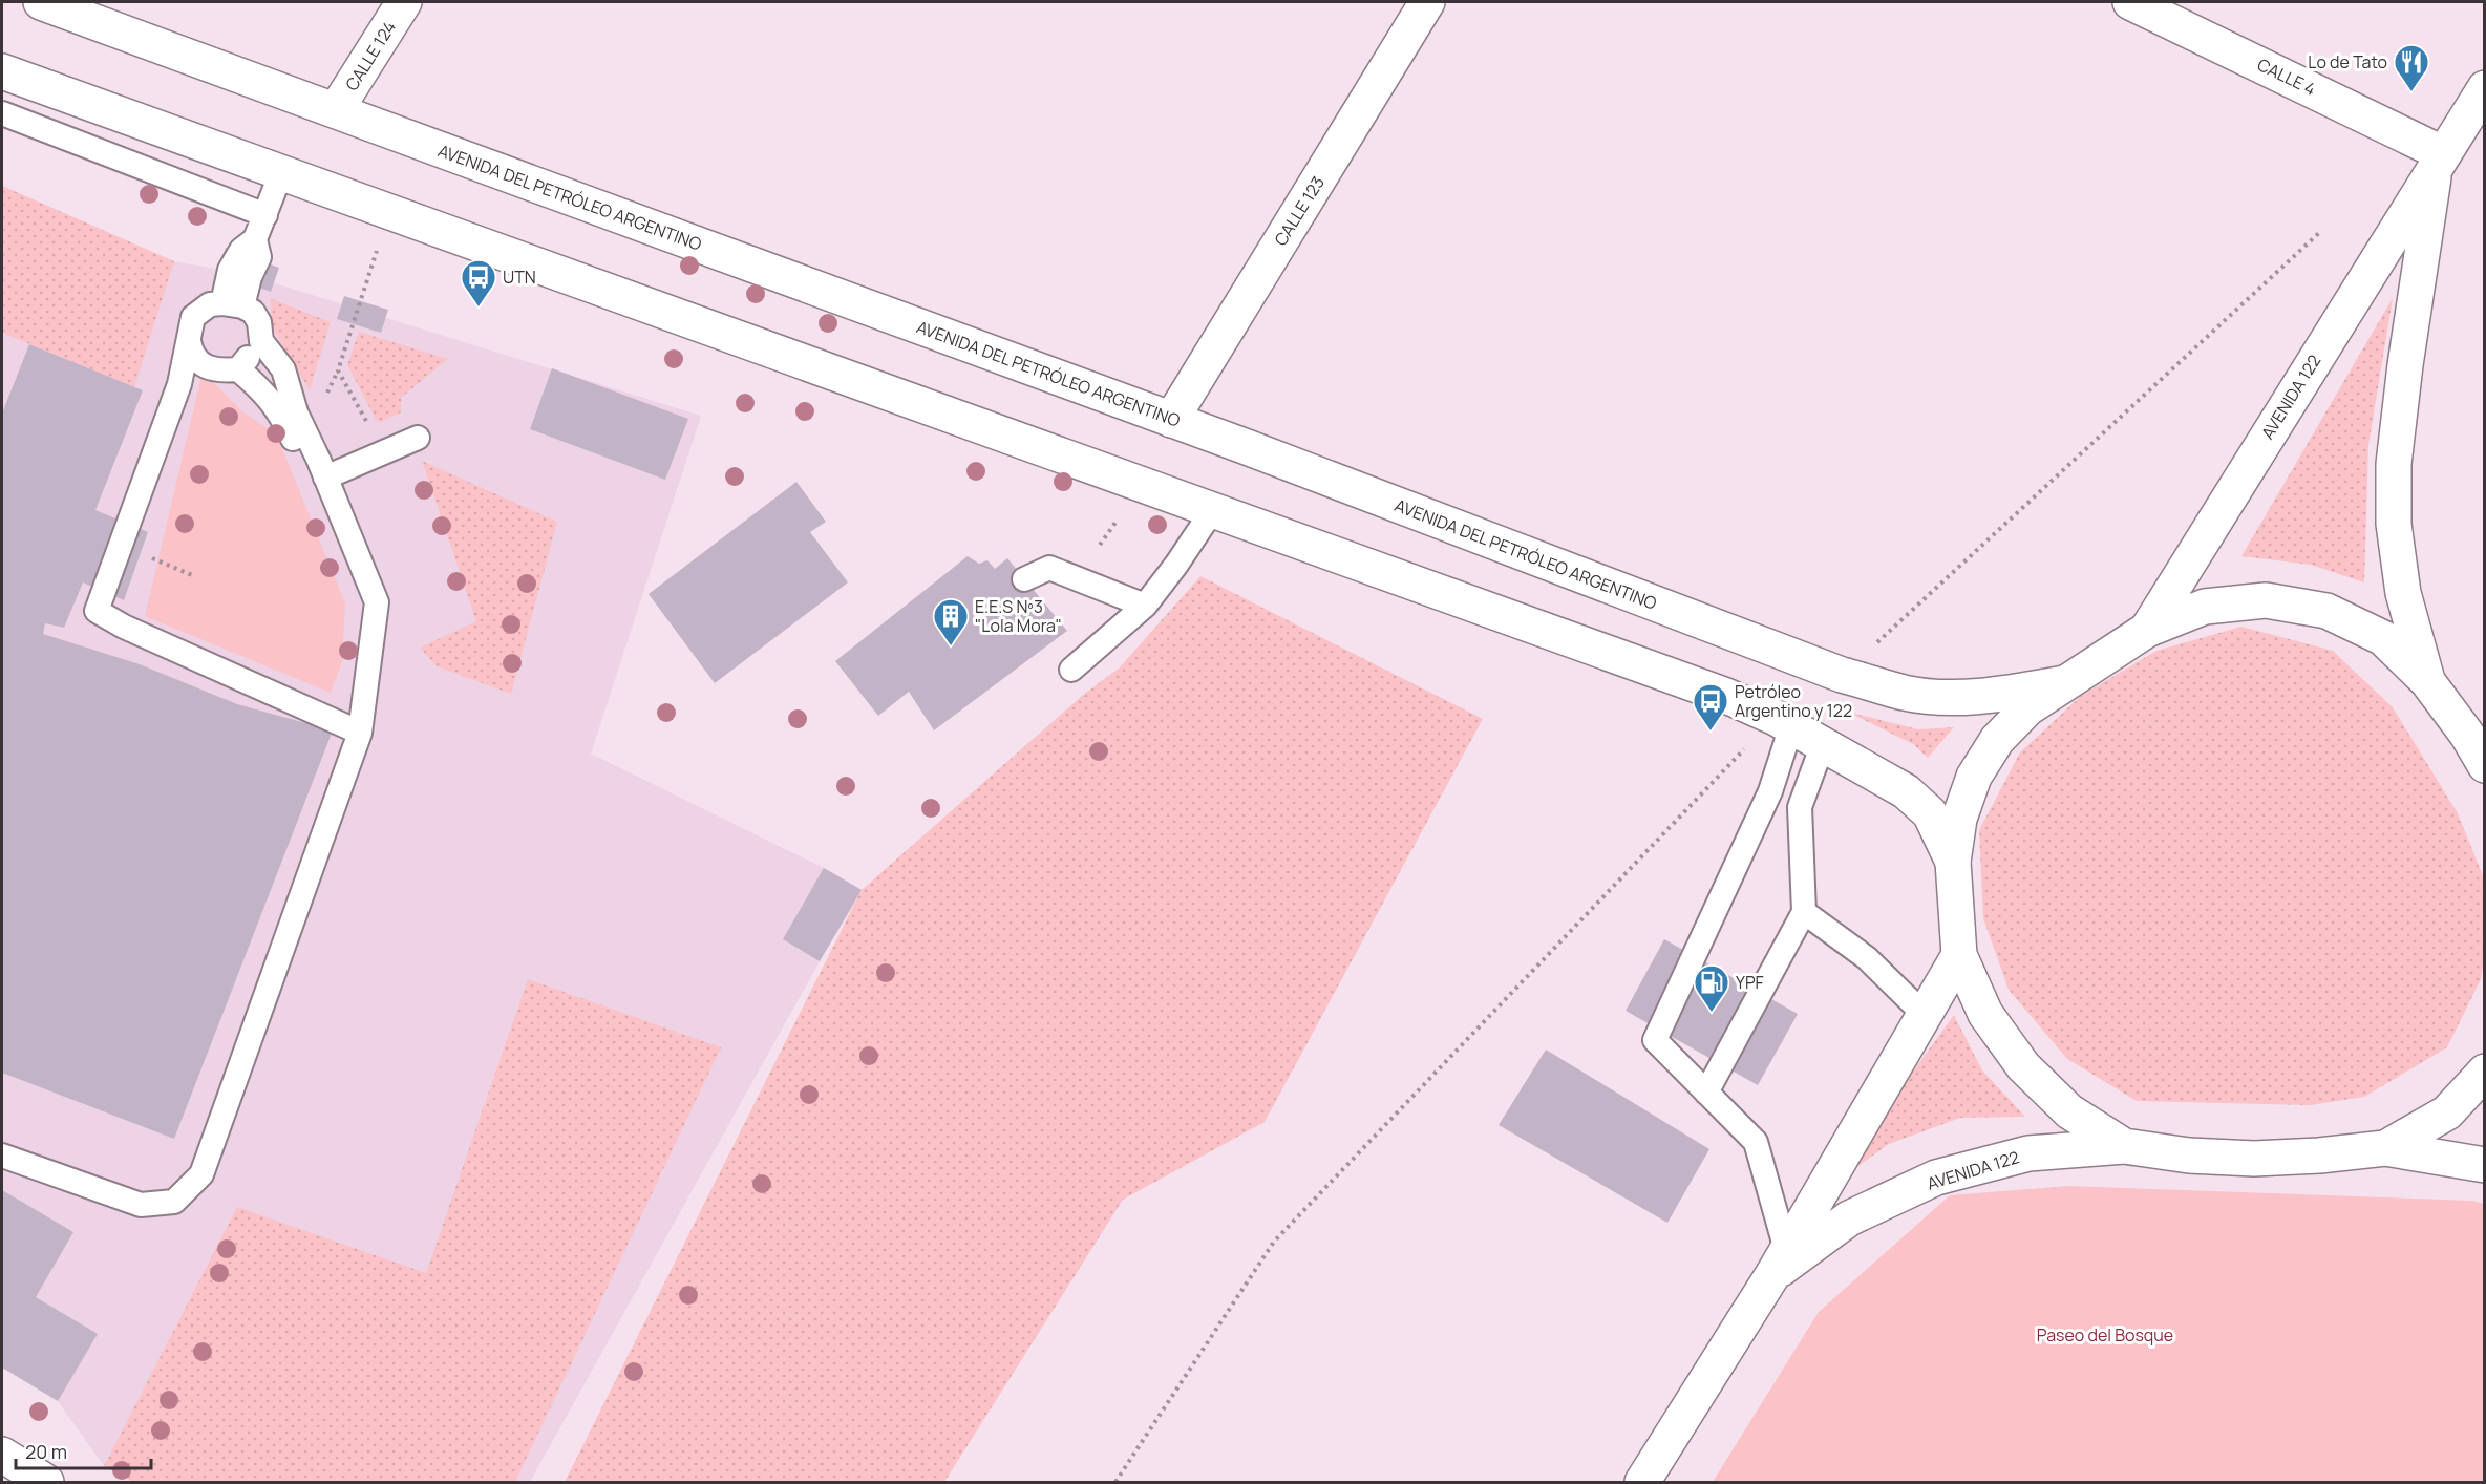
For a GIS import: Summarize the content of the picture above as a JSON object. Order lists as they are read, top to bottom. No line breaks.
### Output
{"streets":{"main road":["CALLE 124","CALLE 4","AVENIDA DEL PETRÓLEO ARGENTINO","CALLE 123","AVENIDA 122"]},"crossings":[["CALLE 124","AVENIDA DEL PETRÓLEO ARGENTINO"],["CALLE 4","AVENIDA 122"],["AVENIDA DEL PETRÓLEO ARGENTINO","CALLE 123"]],"parks":["Paseo del Bosque"],"places":{"restaurant":["Lo de Tato"],"bus stop":["UTN","Petróleo Argentino y 122"],"building":["E.E.S Nº3 \"Lola Mora\""],"fuel station":["YPF"]},"scale_bar":"20 m"}
